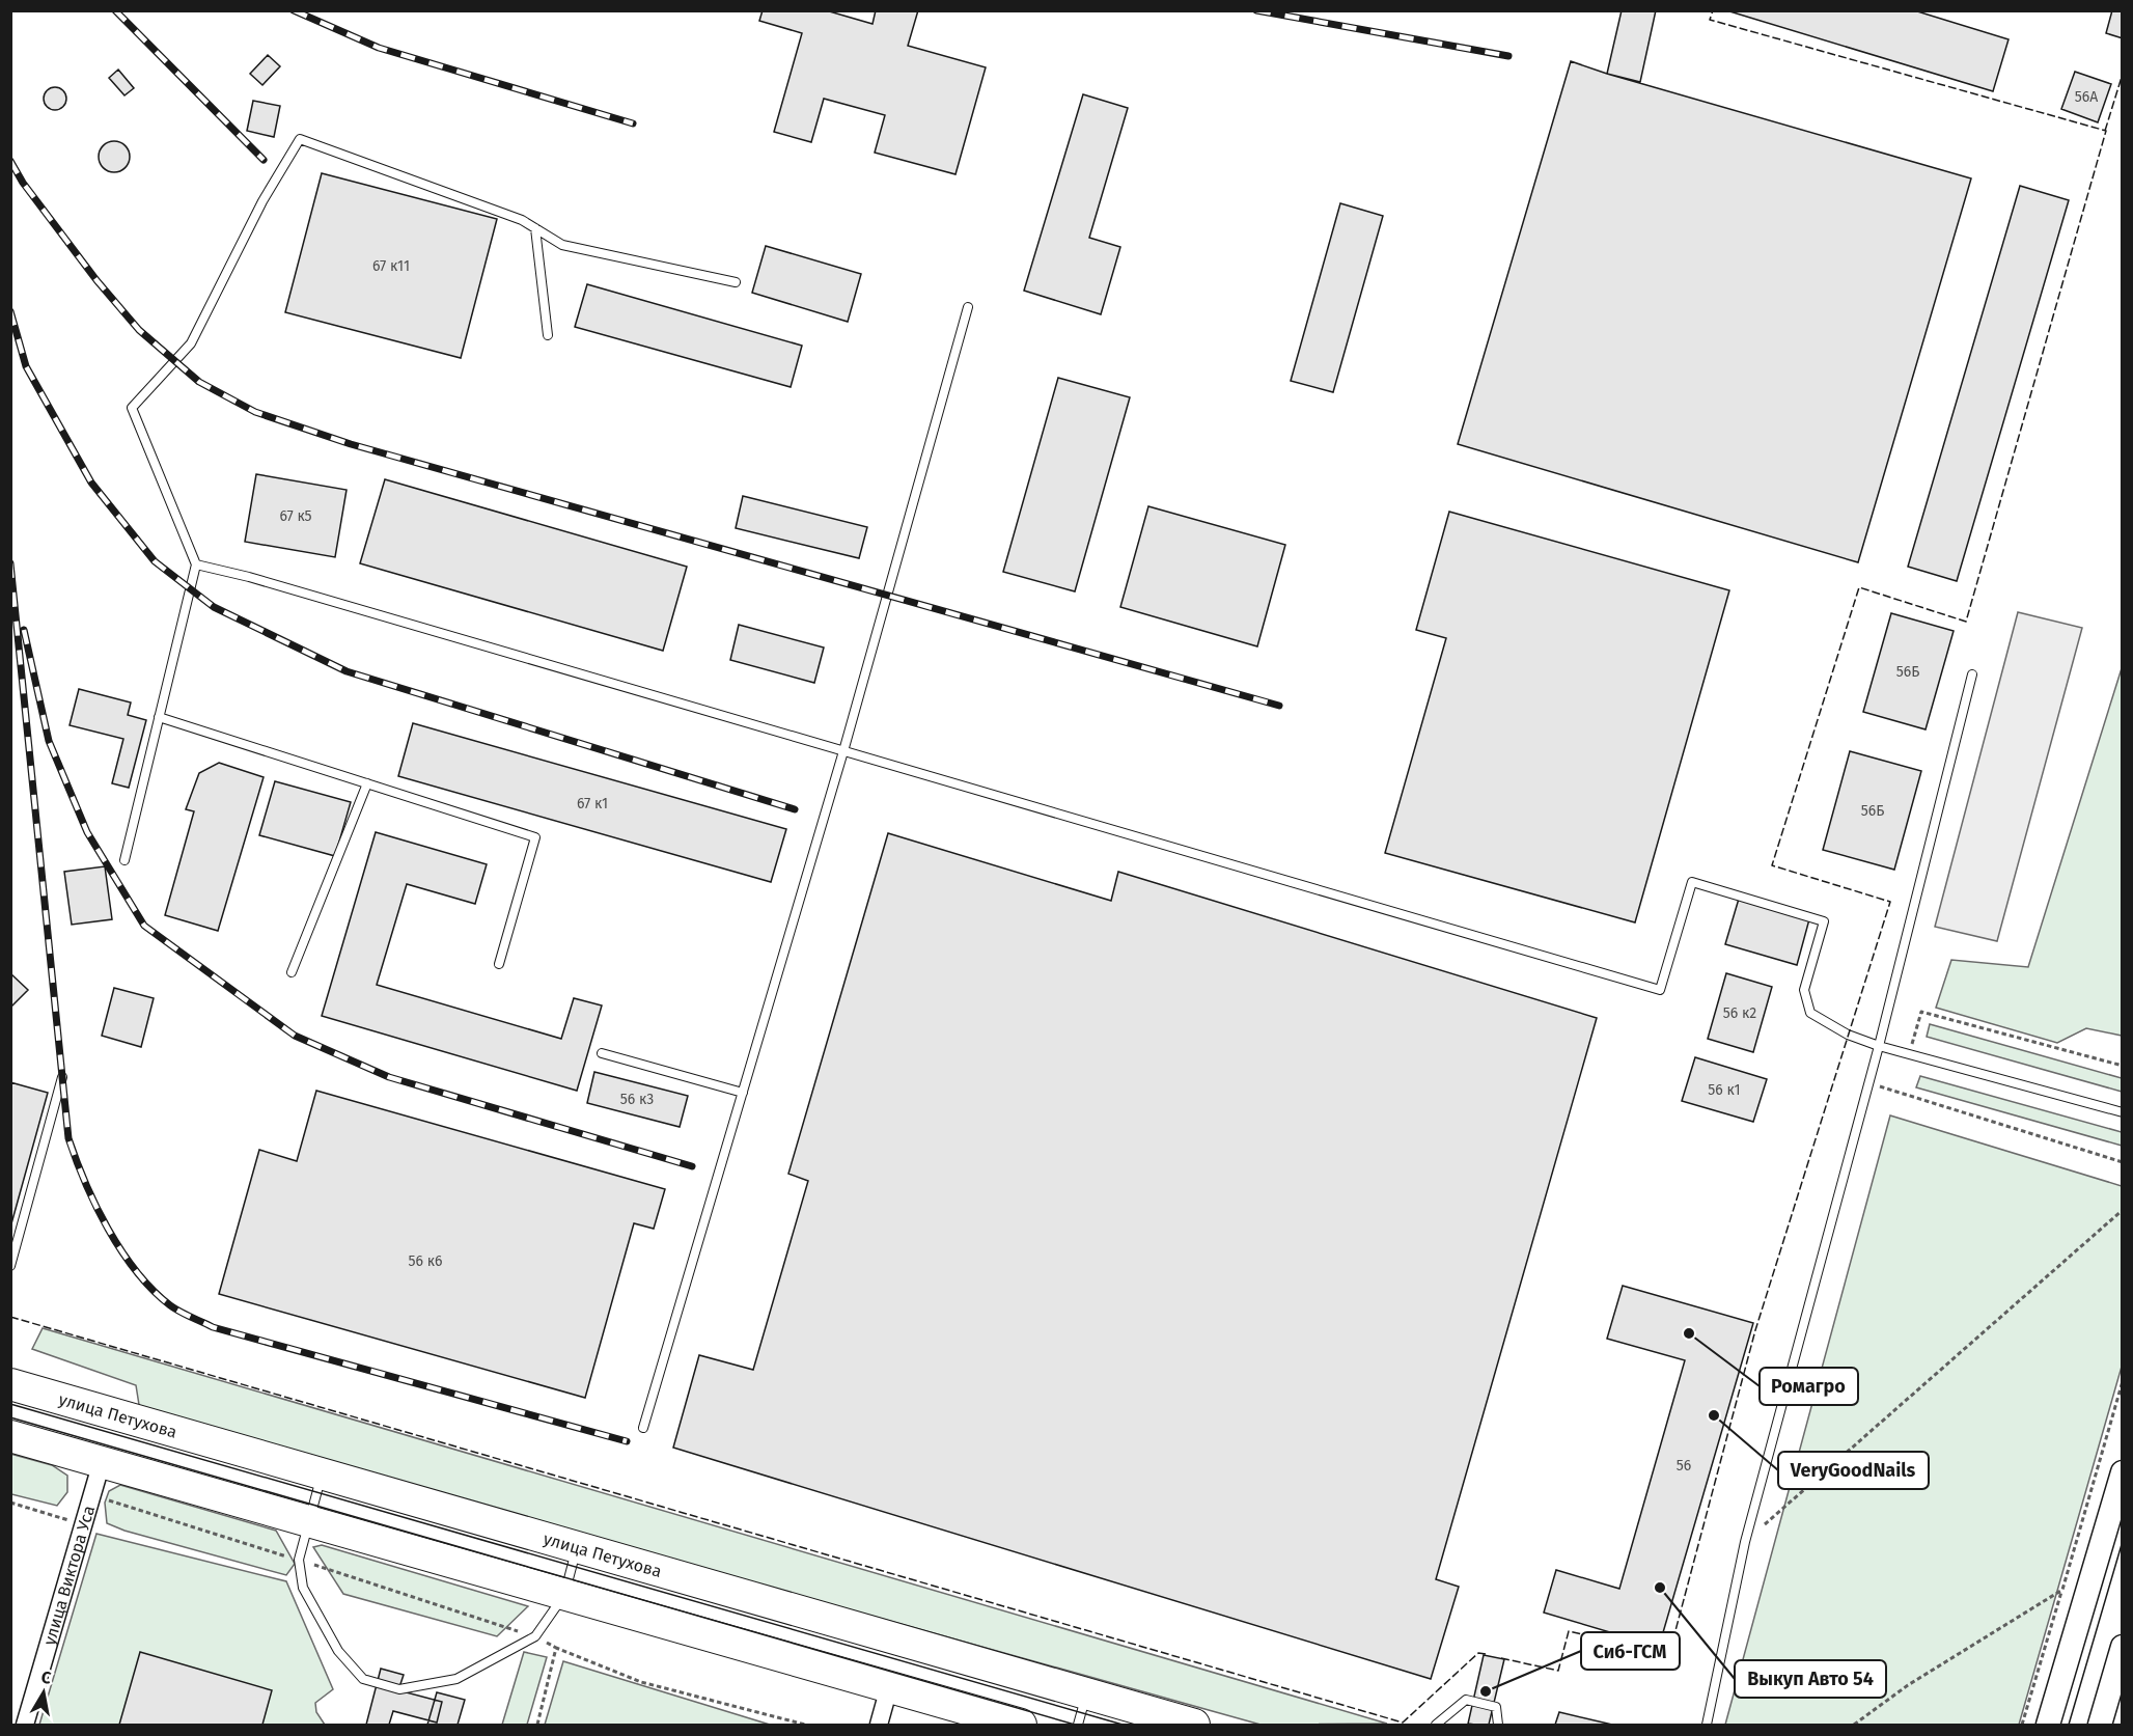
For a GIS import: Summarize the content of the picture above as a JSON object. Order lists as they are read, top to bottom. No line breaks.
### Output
{"streets":{"highway":["улица Петухова"],"street":["улица Виктора Уса"]},"places":["Ромагро","VeryGoodNails","Выкуп Авто 54","Сиб-ГСМ"],"house_numbers":["56А","67 к11","67 к5","56Б","67 к1","56Б","56 к2","56 к1","56 к3","56 к6","56"],"north":"top"}
